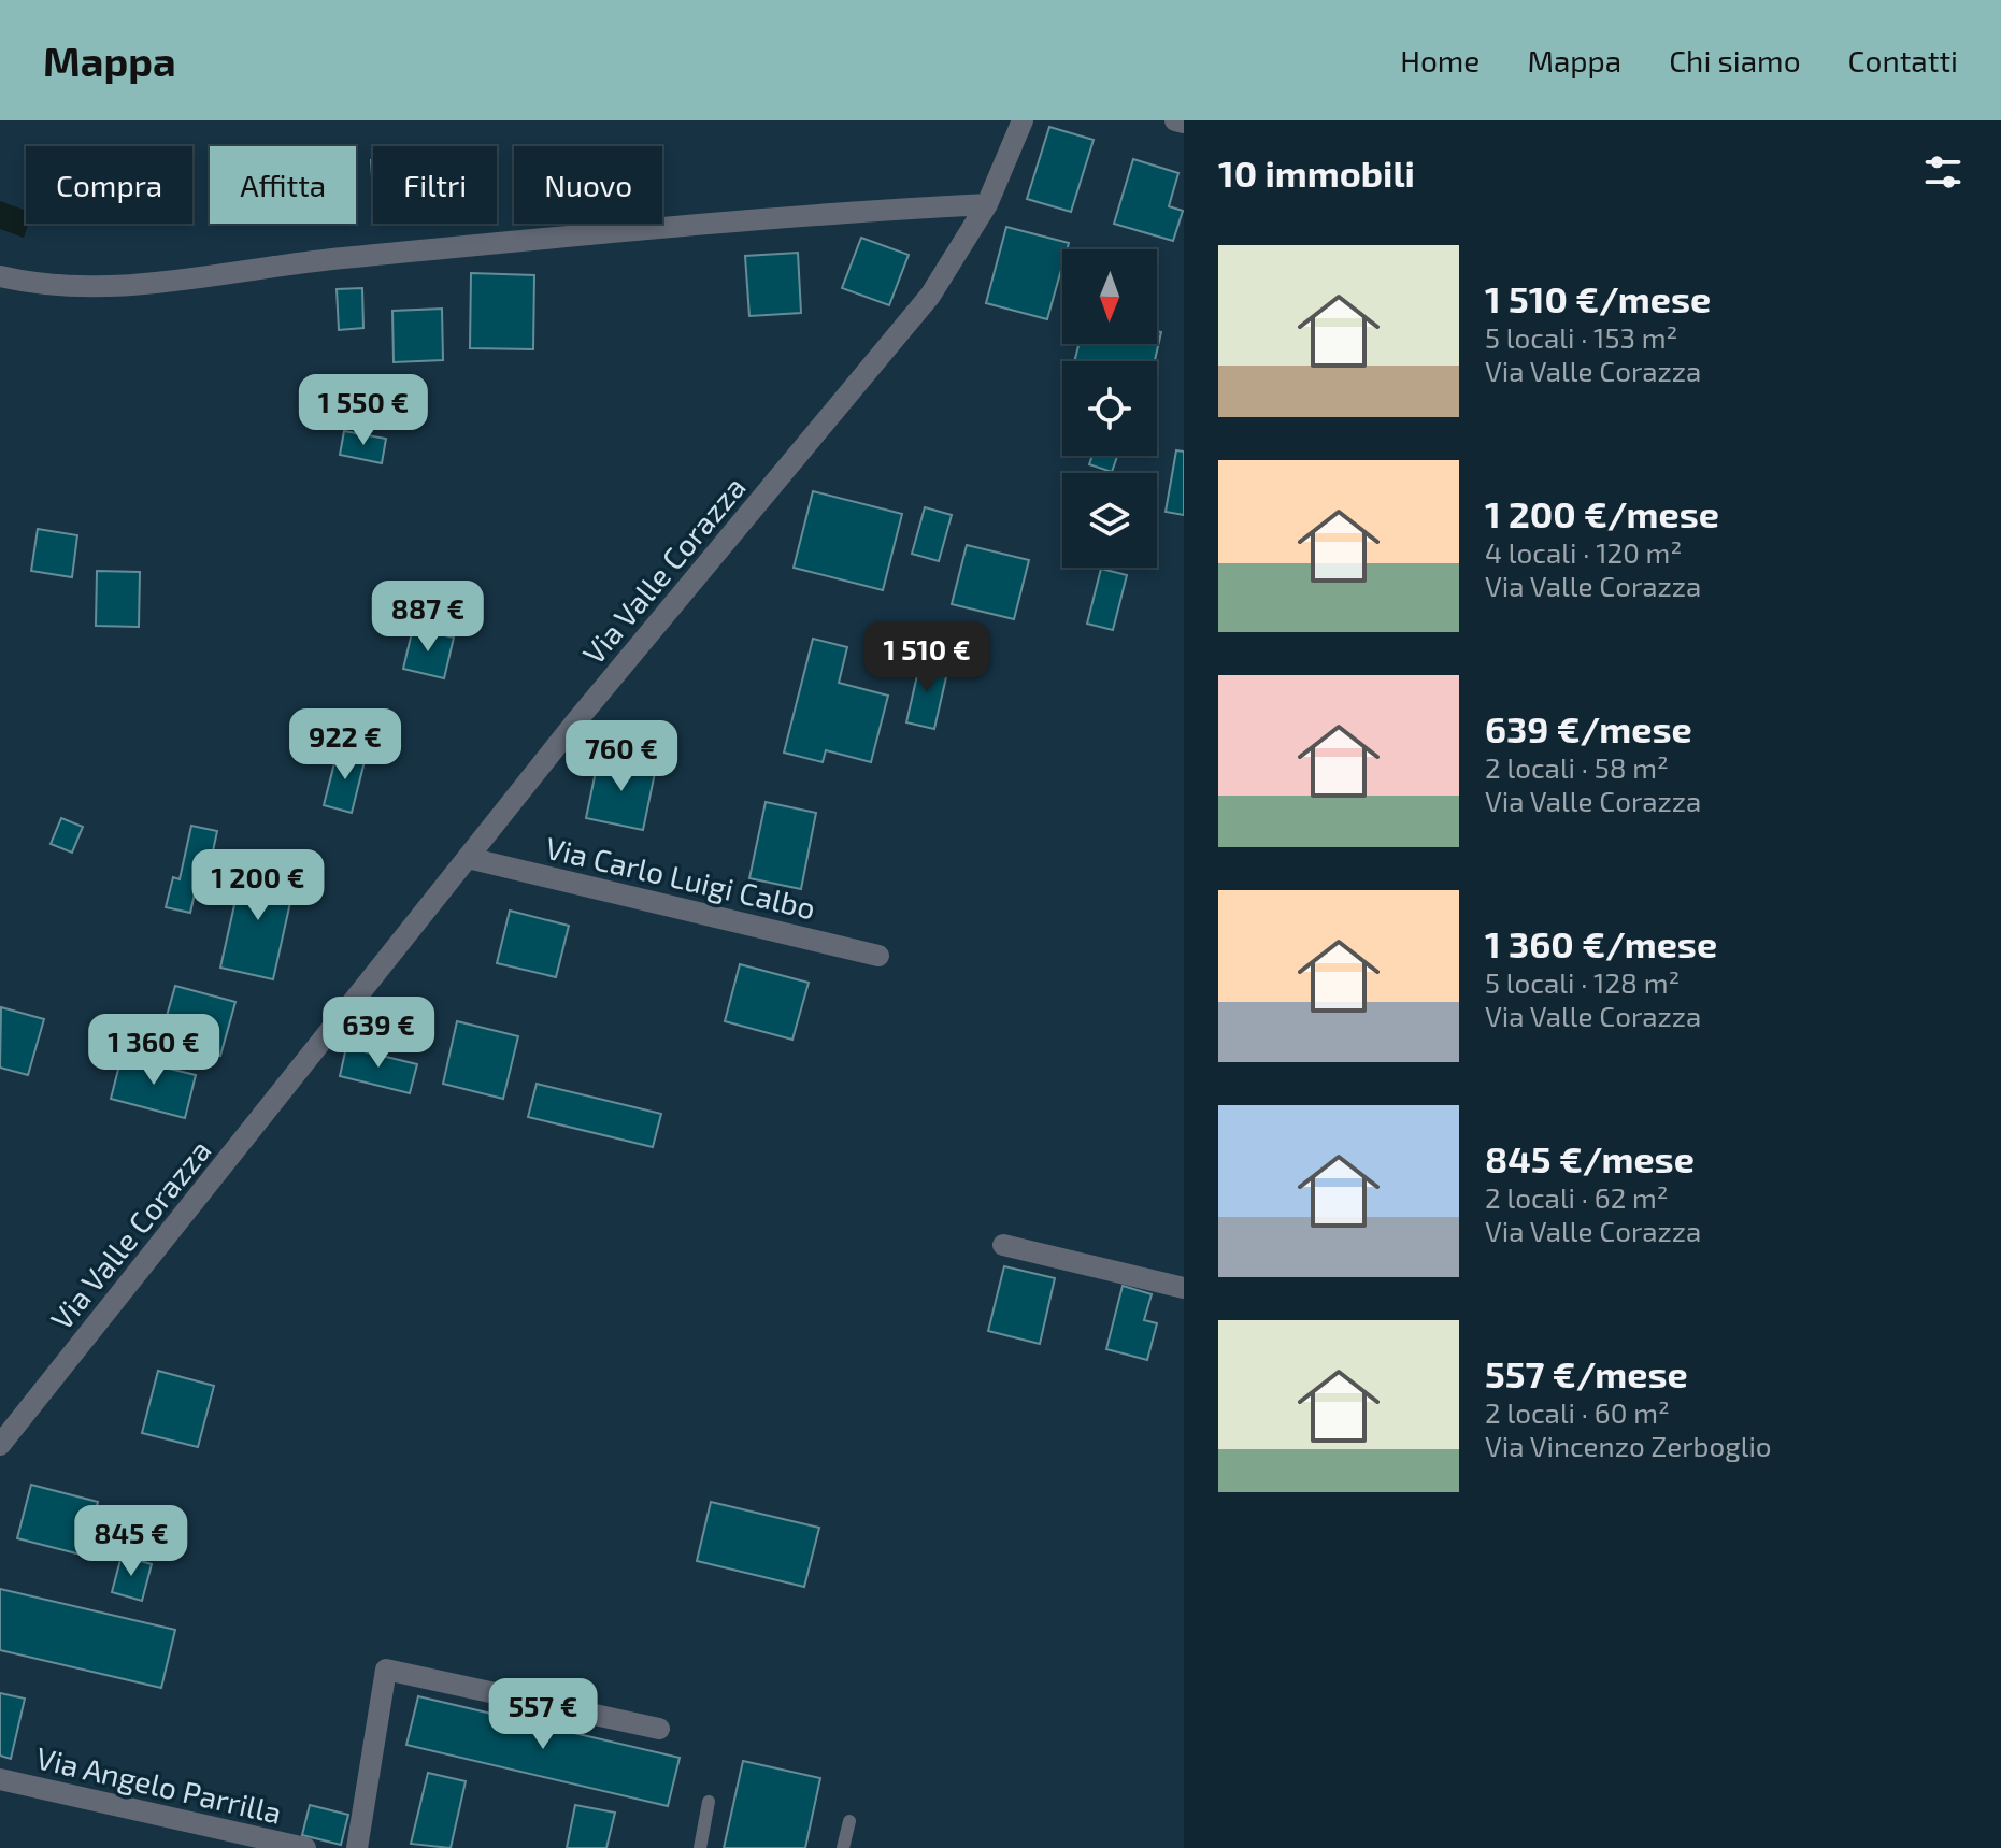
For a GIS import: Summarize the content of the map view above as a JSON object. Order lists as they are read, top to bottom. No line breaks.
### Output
{"streets":{"street":["Via Valle Corazza","Via Carlo Luigi Calbo","Via Angelo Parrilla"]},"crossings":[["Via Valle Corazza","Via Carlo Luigi Calbo"]],"north":"bottom","page":{"header":"Mappa","nav":["Home","Mappa","Chi siamo","Contatti"],"heading":"10 immobili","chip":["Compra","Affitta","Filtri","Nuovo"],"list":[{"name":"1 510 €/mese","note":"5 locali · 153 m² · Via Valle Corazza"},{"name":"1 200 €/mese","note":"4 locali · 120 m² · Via Valle Corazza"},{"name":"639 €/mese","note":"2 locali · 58 m² · Via Valle Corazza"},{"name":"1 360 €/mese","note":"5 locali · 128 m² · Via Valle Corazza"},{"name":"845 €/mese","note":"2 locali · 62 m² · Via Valle Corazza"},{"name":"557 €/mese","note":"2 locali · 60 m² · Via Vincenzo Zerboglio"}],"price":["1 550 €","887 €","1 510 €","922 €","760 €","1 200 €","639 €","1 360 €","845 €","557 €"]}}
